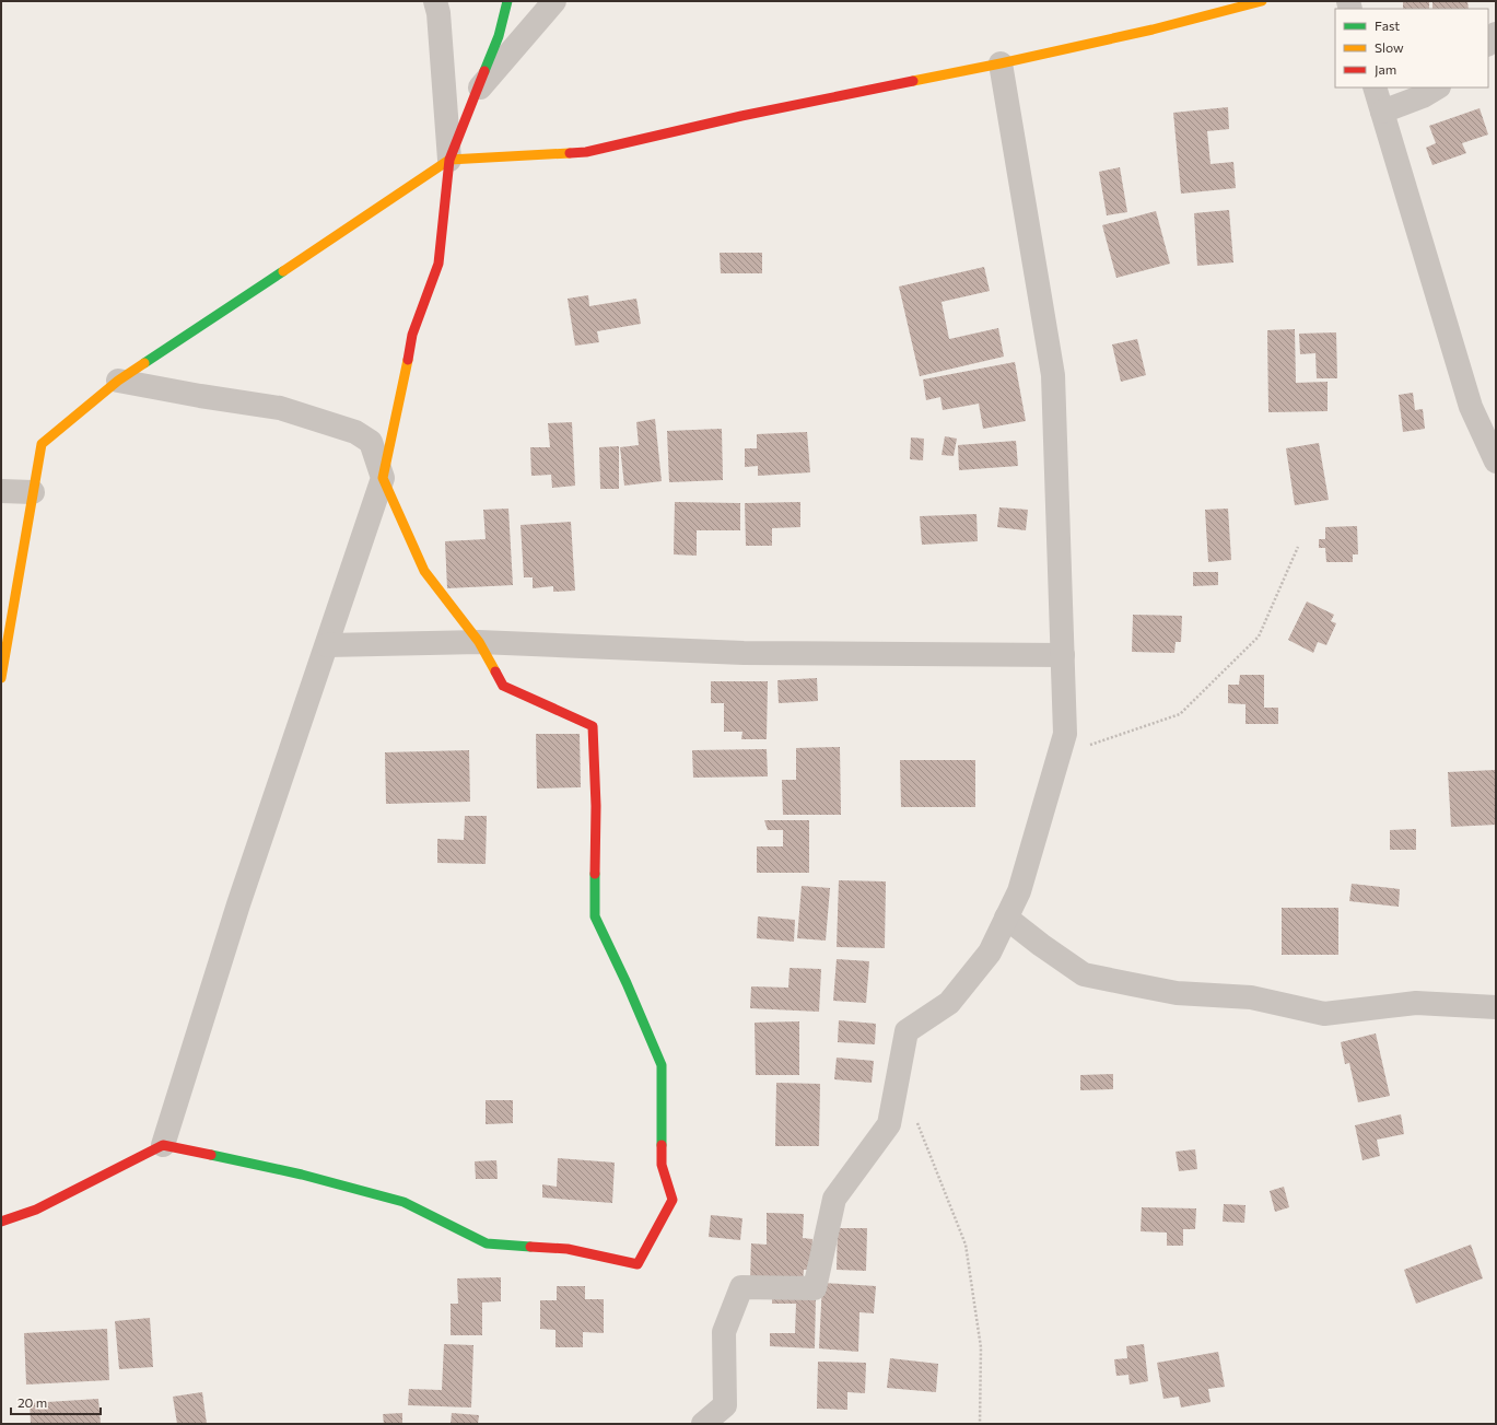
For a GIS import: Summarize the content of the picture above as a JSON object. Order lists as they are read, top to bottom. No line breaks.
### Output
{"legend":["Fast","Slow","Jam"],"scale_bar":"20 m"}
